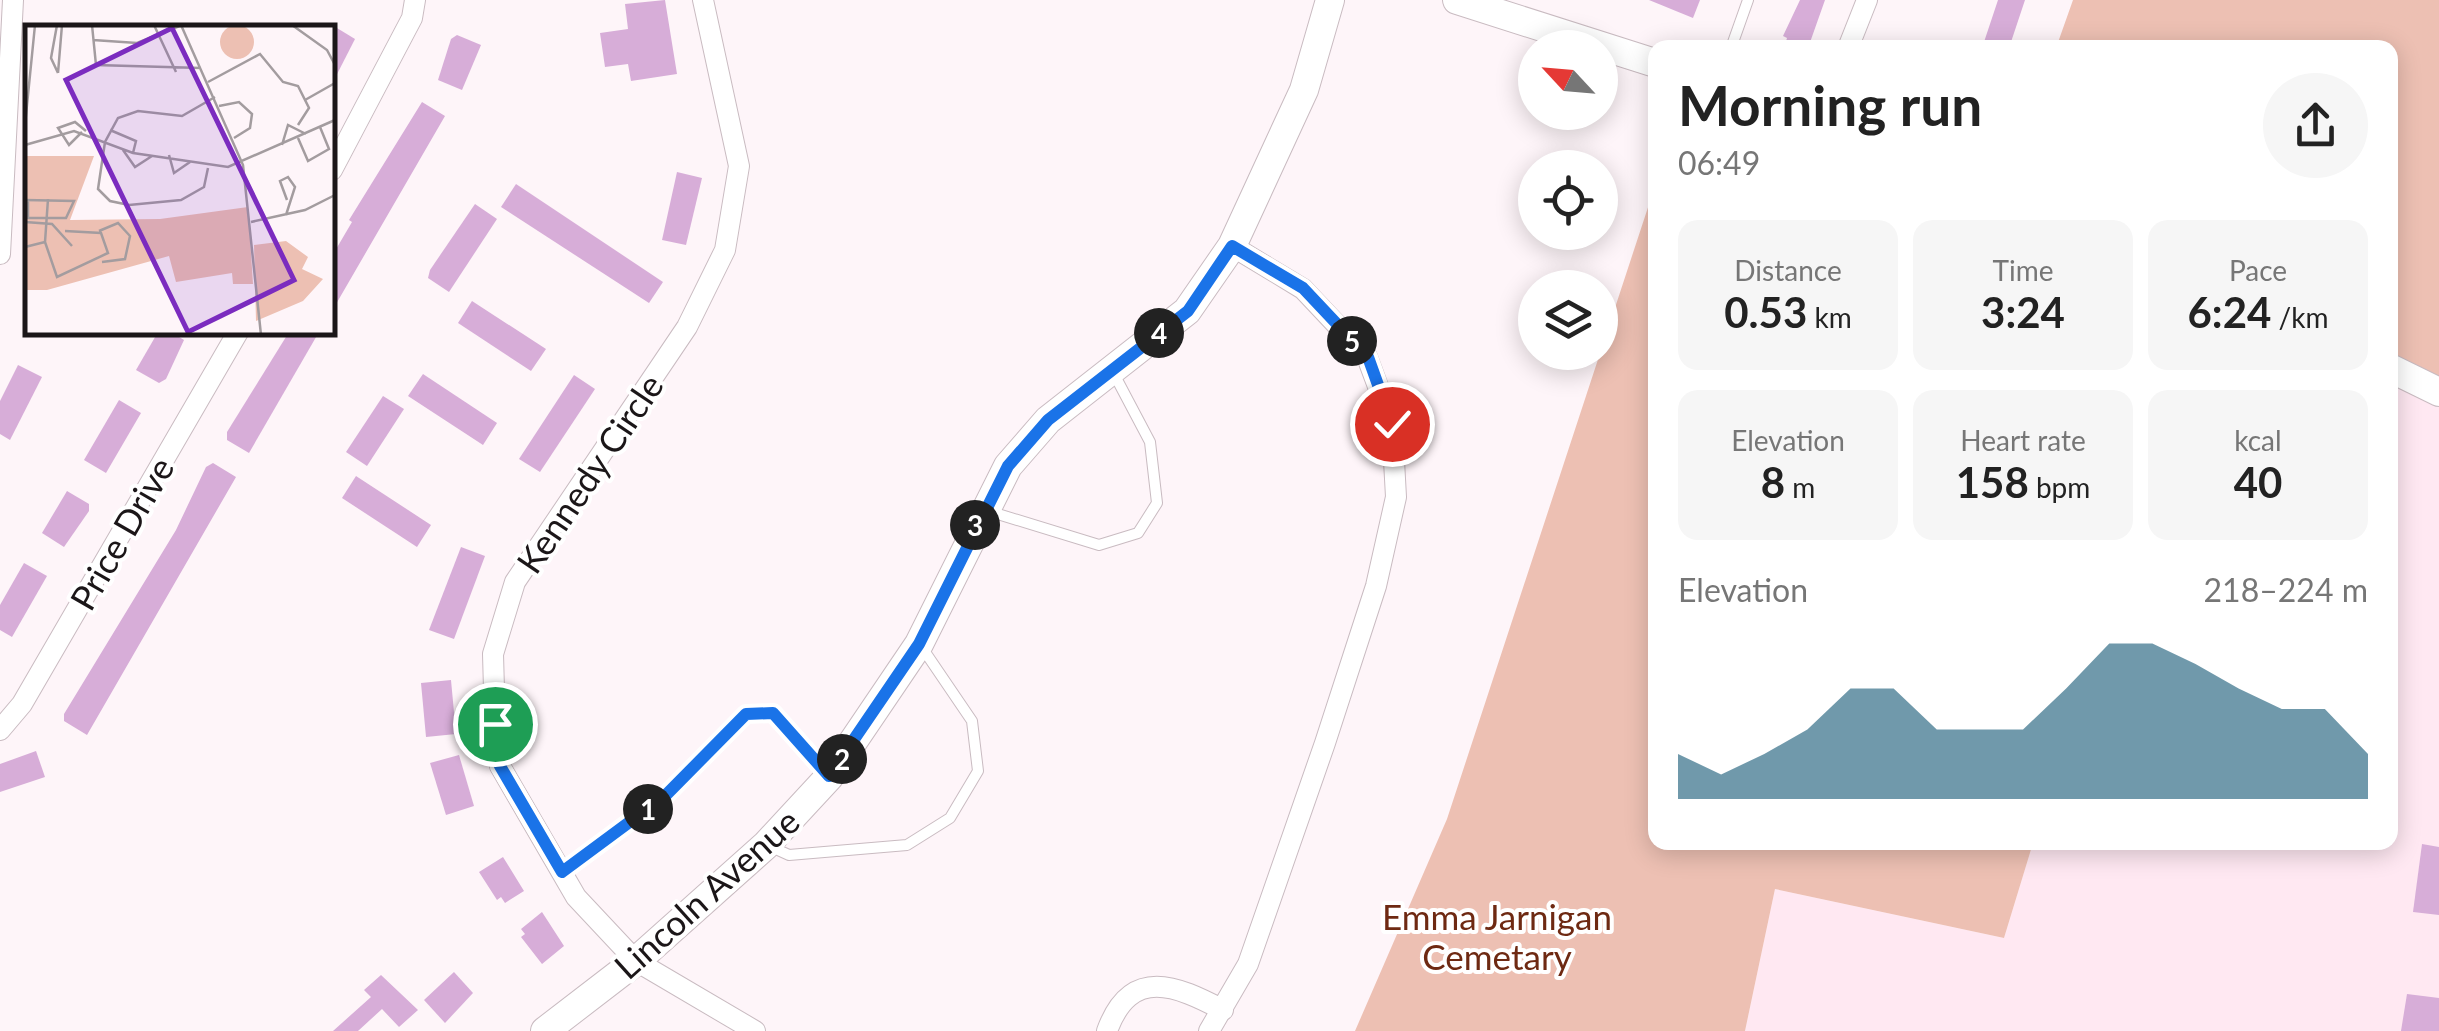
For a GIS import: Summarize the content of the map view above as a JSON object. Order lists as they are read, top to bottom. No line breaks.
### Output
{"streets":{"street":["Kennedy Circle","Price Drive","Lincoln Avenue"]},"crossings":[["Kennedy Circle","Lincoln Avenue"]],"parks":["Emma Jarnigan Cemetary"],"north":"top left","page":{"heading":["Morning run","06:49"],"stats":[["Distance","0.53 km"],["Time","3:24"],["Pace","6:24 /km"],["Elevation","8 m"],["Heart rate","158 bpm"],["kcal","40"]],"pins":["4","5","3","2","1"],"chart":["Elevation","218–224 m"]}}
